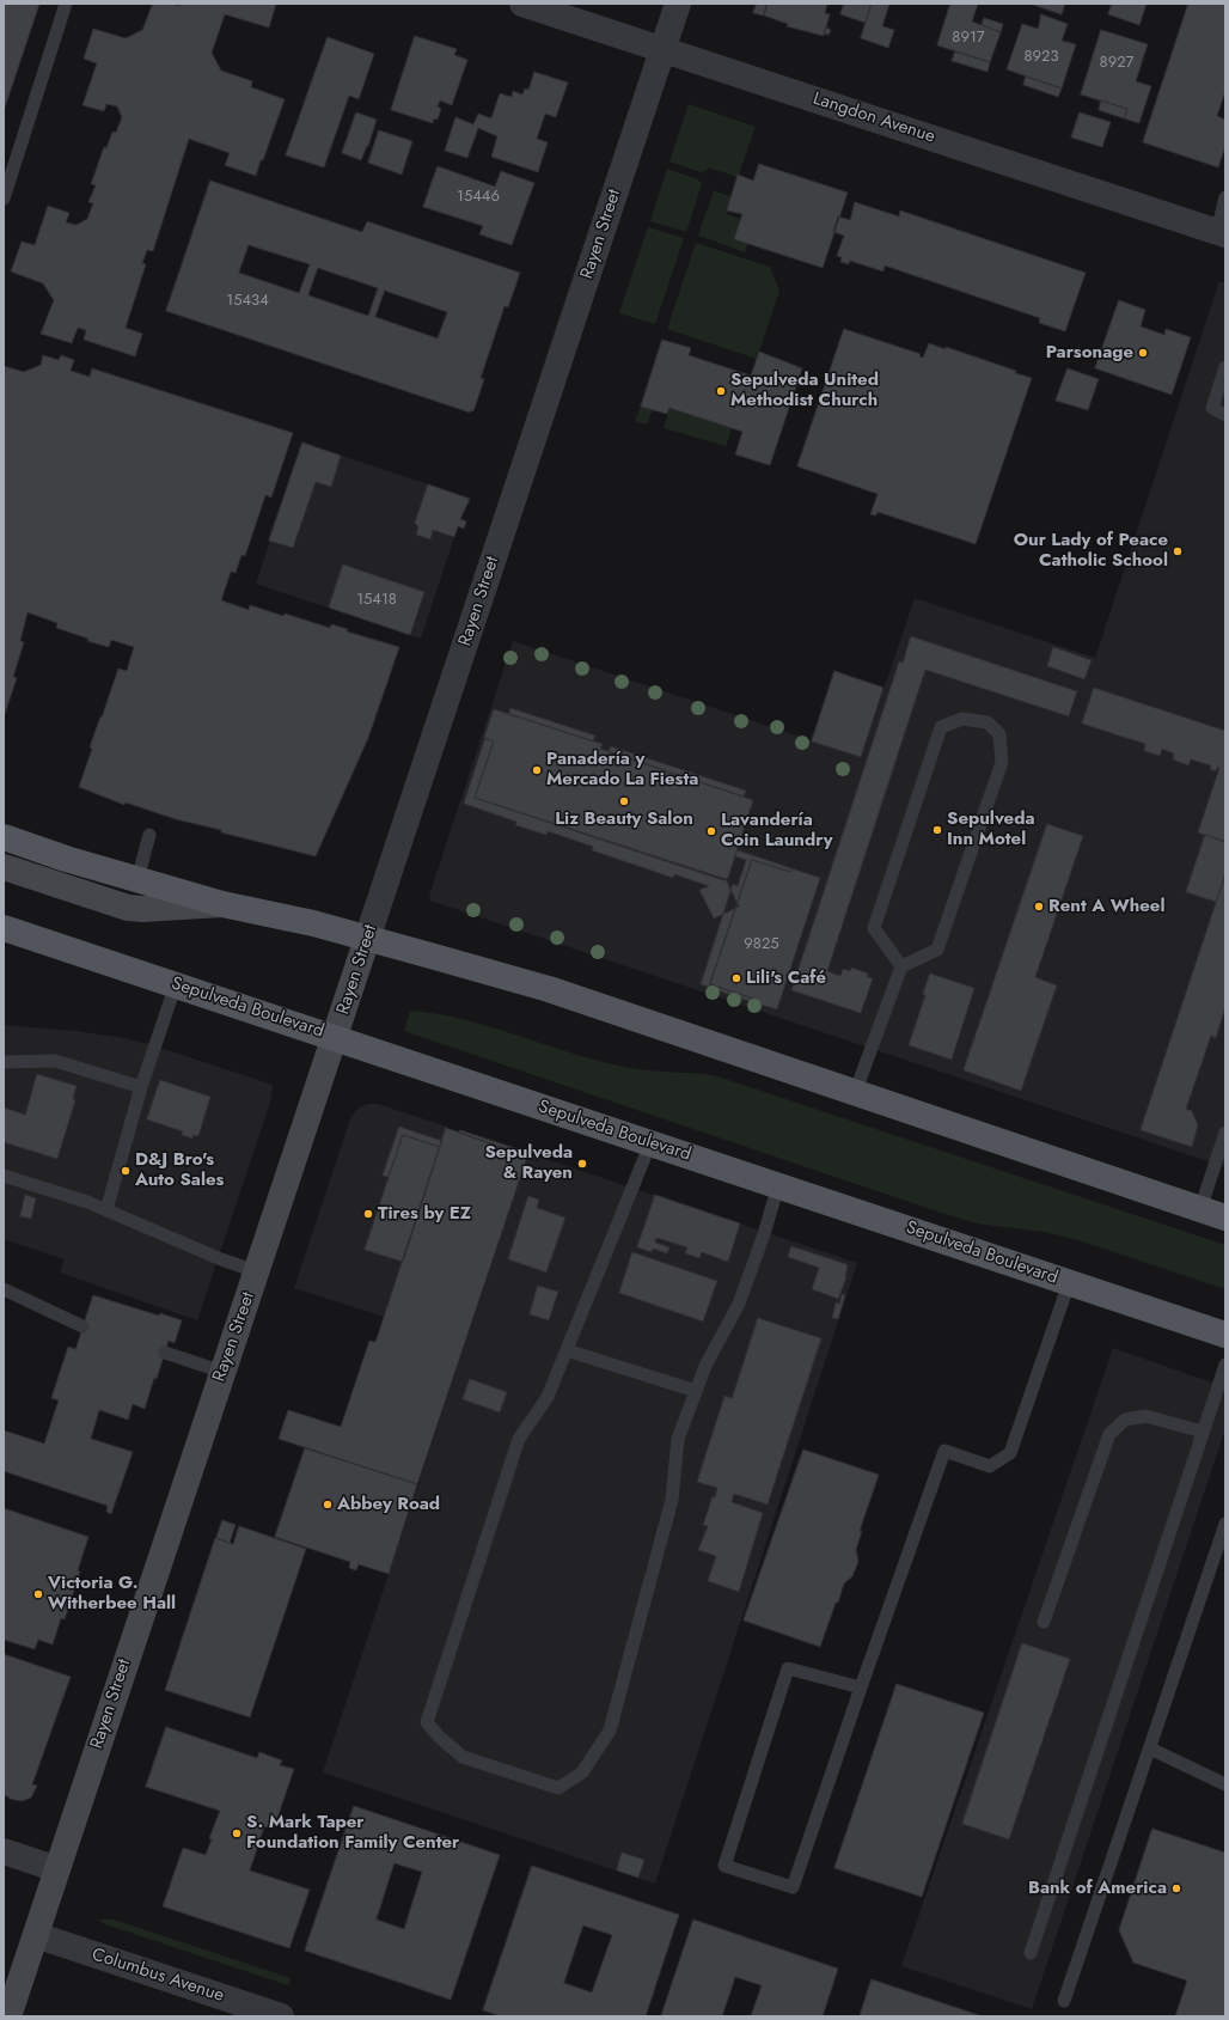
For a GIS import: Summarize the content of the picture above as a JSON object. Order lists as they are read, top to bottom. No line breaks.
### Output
{"streets":{"main road":["Sepulveda Boulevard"],"street":["Langdon Avenue","Rayen Street","Columbus Avenue"]},"crossings":[["Langdon Avenue","Rayen Street"],["Rayen Street","Sepulveda Boulevard"],["Rayen Street","Columbus Avenue"]],"places":["Parsonage","Sepulveda United Methodist Church","Our Lady of Peace Catholic School","Panadería y Mercado La Fiesta","Liz Beauty Salon","Sepulveda Inn Motel","Lavandería Coin Laundry","Rent A Wheel","Lili's Café","Sepulveda & Rayen","D&J Bro's Auto Sales","Tires by EZ","Abbey Road","Victoria G. Witherbee Hall","S. Mark Taper Foundation Family Center","Bank of America"],"house_numbers":["8917","8923","8927","15446","15434","15418","9825"]}
